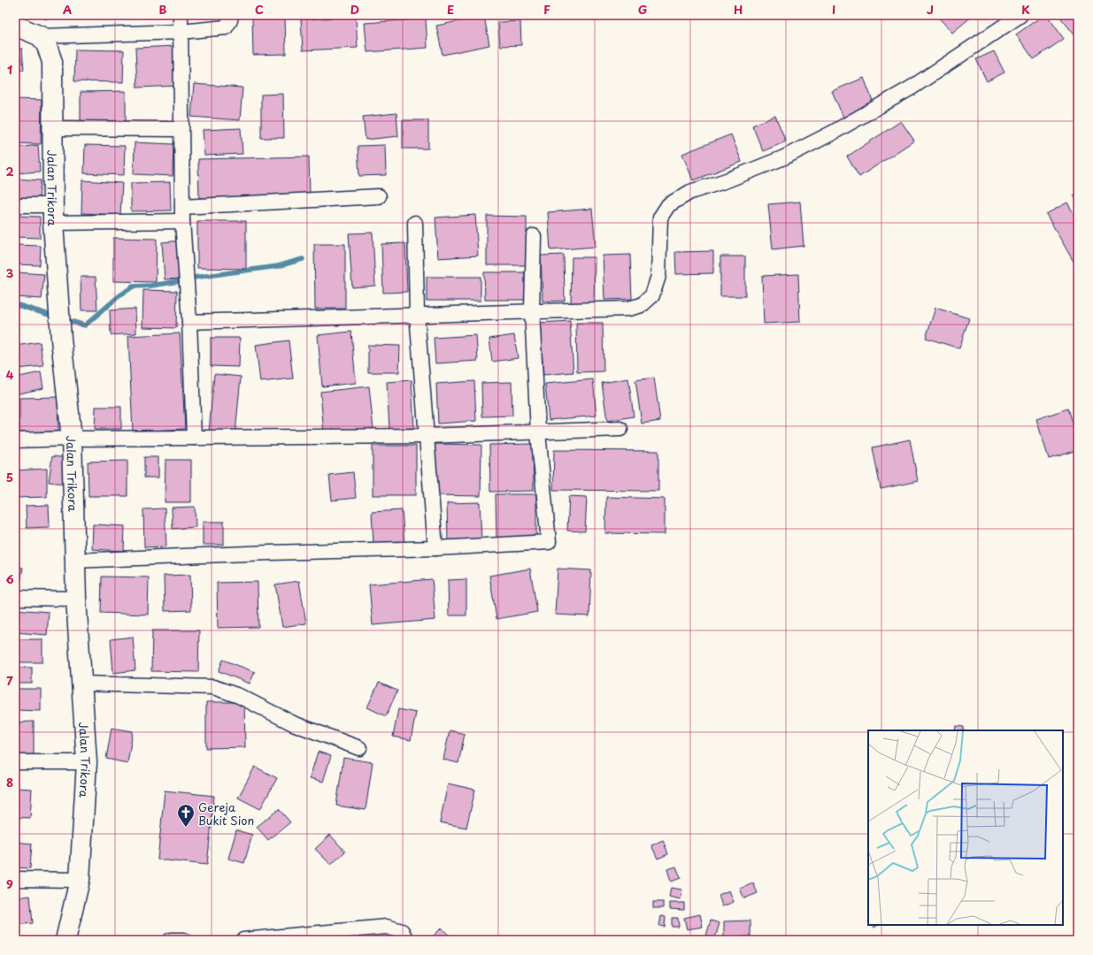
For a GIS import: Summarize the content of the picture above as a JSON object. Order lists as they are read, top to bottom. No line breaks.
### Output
{"streets":{"street":["Jalan Trikora"]},"places":{"church":["Gereja Bukit Sion"]},"grid":{"columns":["A","B","C","D","E","F","G","H","I","J","K"],"rows":["1","2","3","4","5","6","7","8","9"]}}
